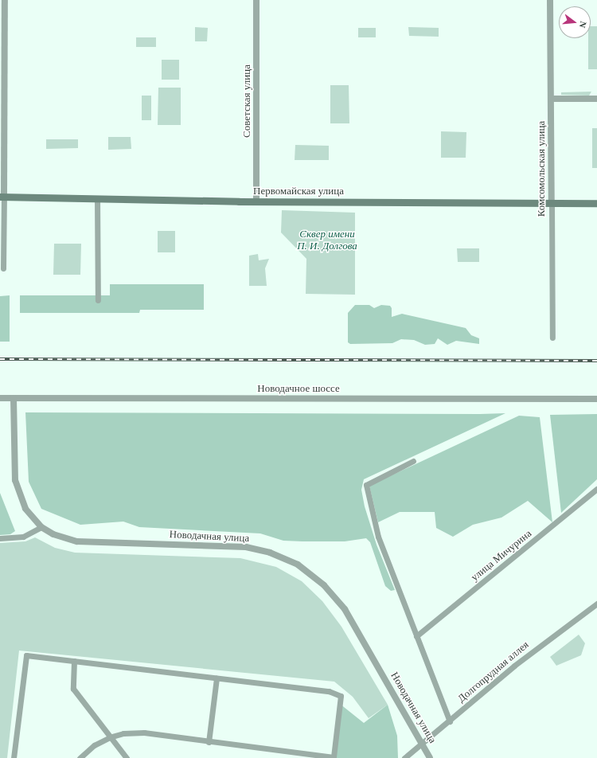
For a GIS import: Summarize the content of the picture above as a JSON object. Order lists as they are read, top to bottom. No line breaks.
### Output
{"streets":{"main road":["Первомайская улица"],"street":["Советская улица","Комсомольская улица","Новодачное шоссе","Новодачная улица","улица Мичурина","Долгопрудная аллея"]},"crossings":[["Советская улица","Первомайская улица"],["Комсомольская улица","Первомайская улица"],["Новодачная улица","Долгопрудная аллея"]],"parks":["Сквер имени П. И. Долгова"],"north":"right"}
